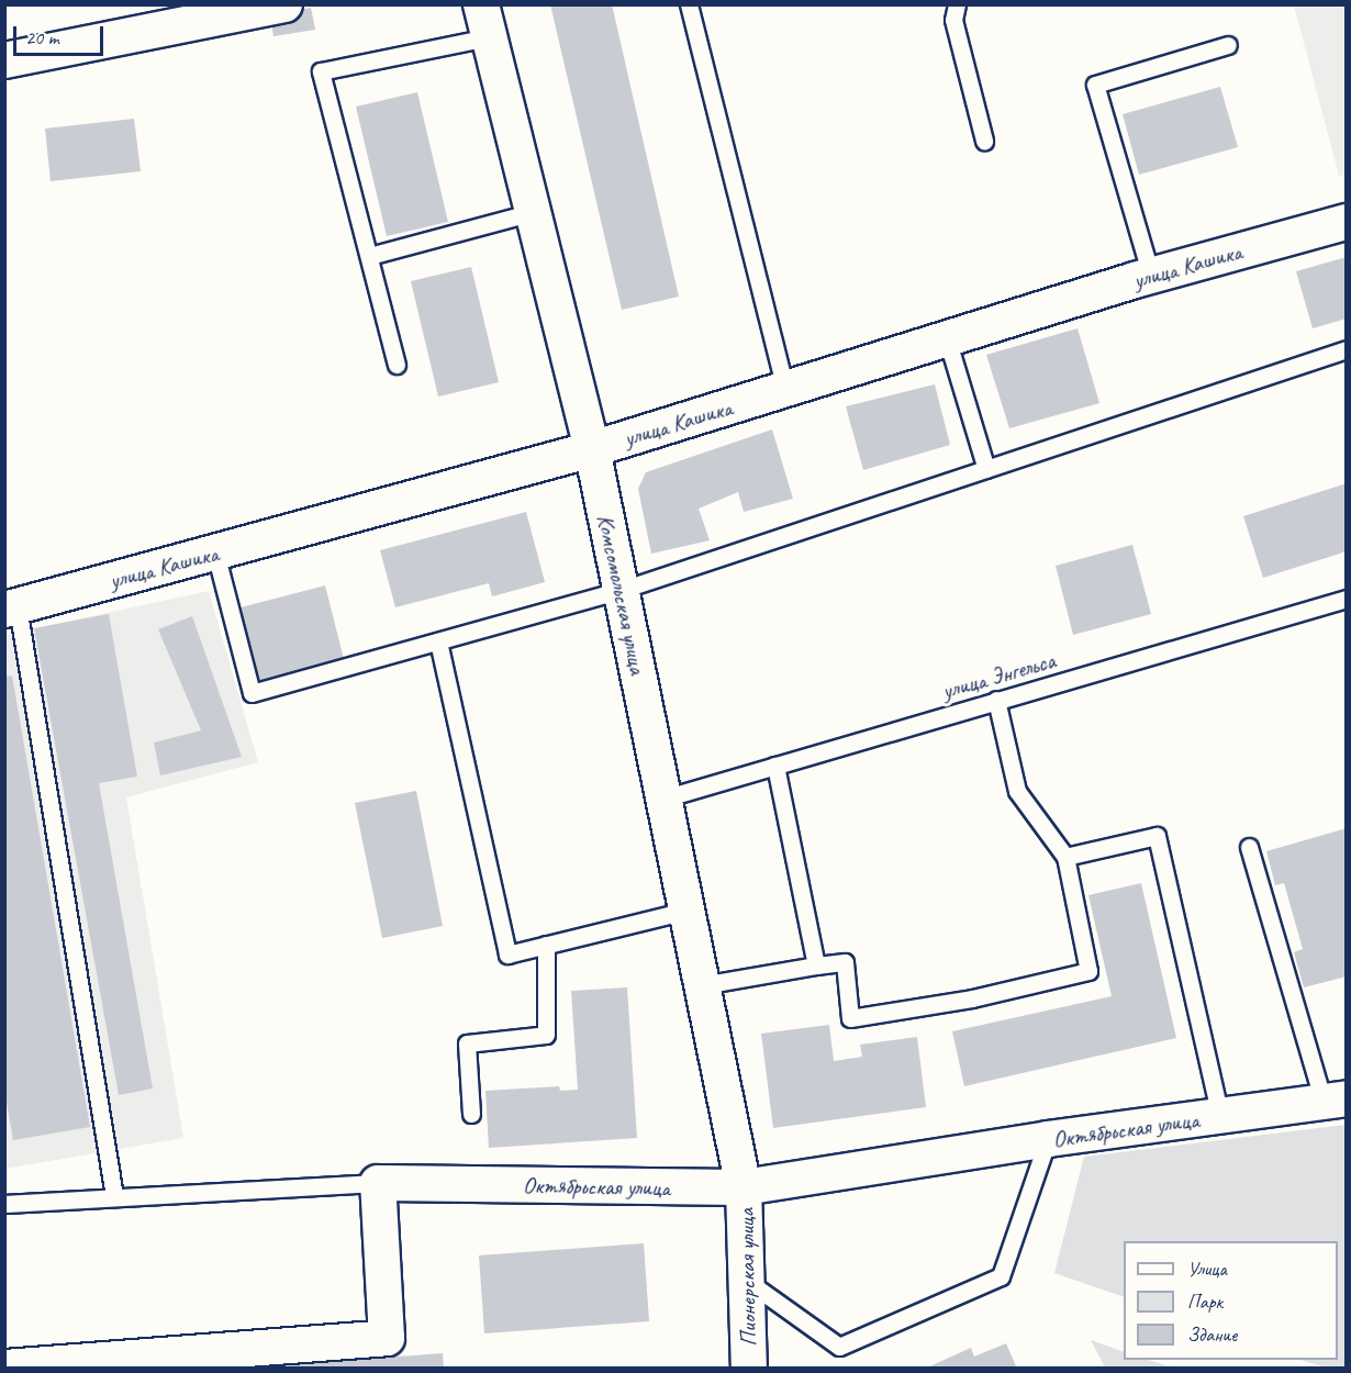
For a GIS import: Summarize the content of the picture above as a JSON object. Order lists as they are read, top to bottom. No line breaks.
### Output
{"streets":{"street":["улица Кашика","Комсомольская улица","Октябрьская улица","Пионерская улица"],"lane":["улица Энгельса"]},"crossings":[["улица Кашика","Комсомольская улица"],["Комсомольская улица","улица Энгельса"],["Комсомольская улица","Октябрьская улица"],["Комсомольская улица","Пионерская улица"],["Октябрьская улица","Пионерская улица"]],"legend":["Улица","Парк","Здание"],"scale_bar":"20 m"}
